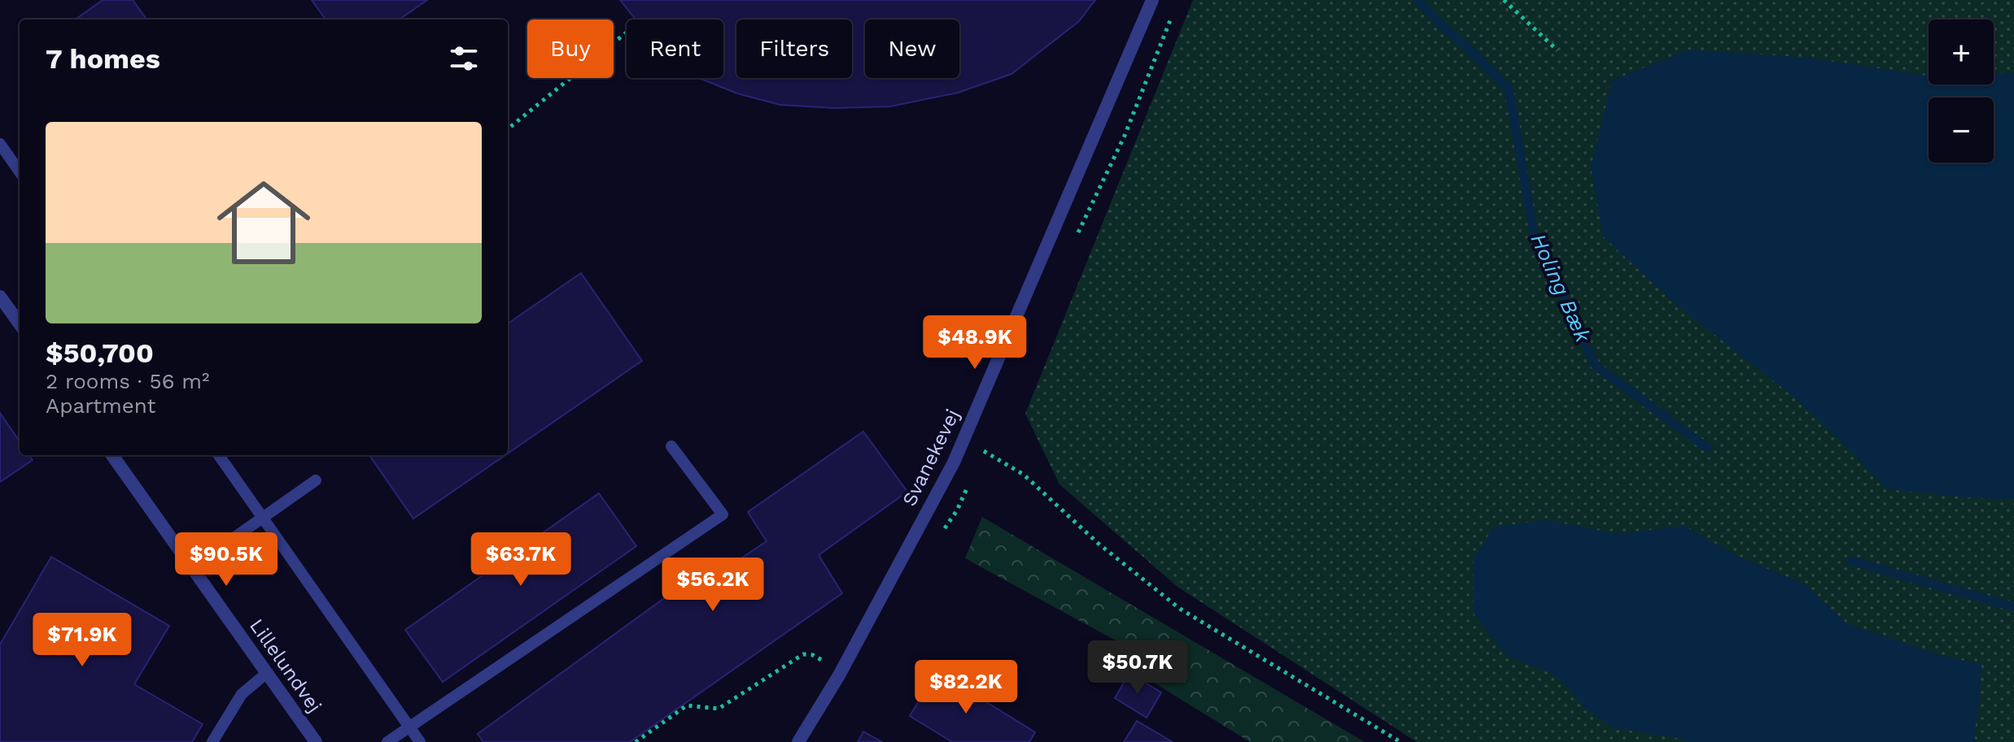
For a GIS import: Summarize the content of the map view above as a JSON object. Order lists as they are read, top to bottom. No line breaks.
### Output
{"streets":{"street":["Svanekevej","Lillelundvej"]},"water":["Holing Bæk"],"page":{"map_buttons":["+","−"],"chip":["Buy","Rent","Filters","New"],"heading":"7 homes","list":[{"name":"$50,700","note":"2 rooms · 56 m² · Apartment"}],"price":["$48.9K","$90.5K","$63.7K","$56.2K","$71.9K","$50.7K","$82.2K"]}}
